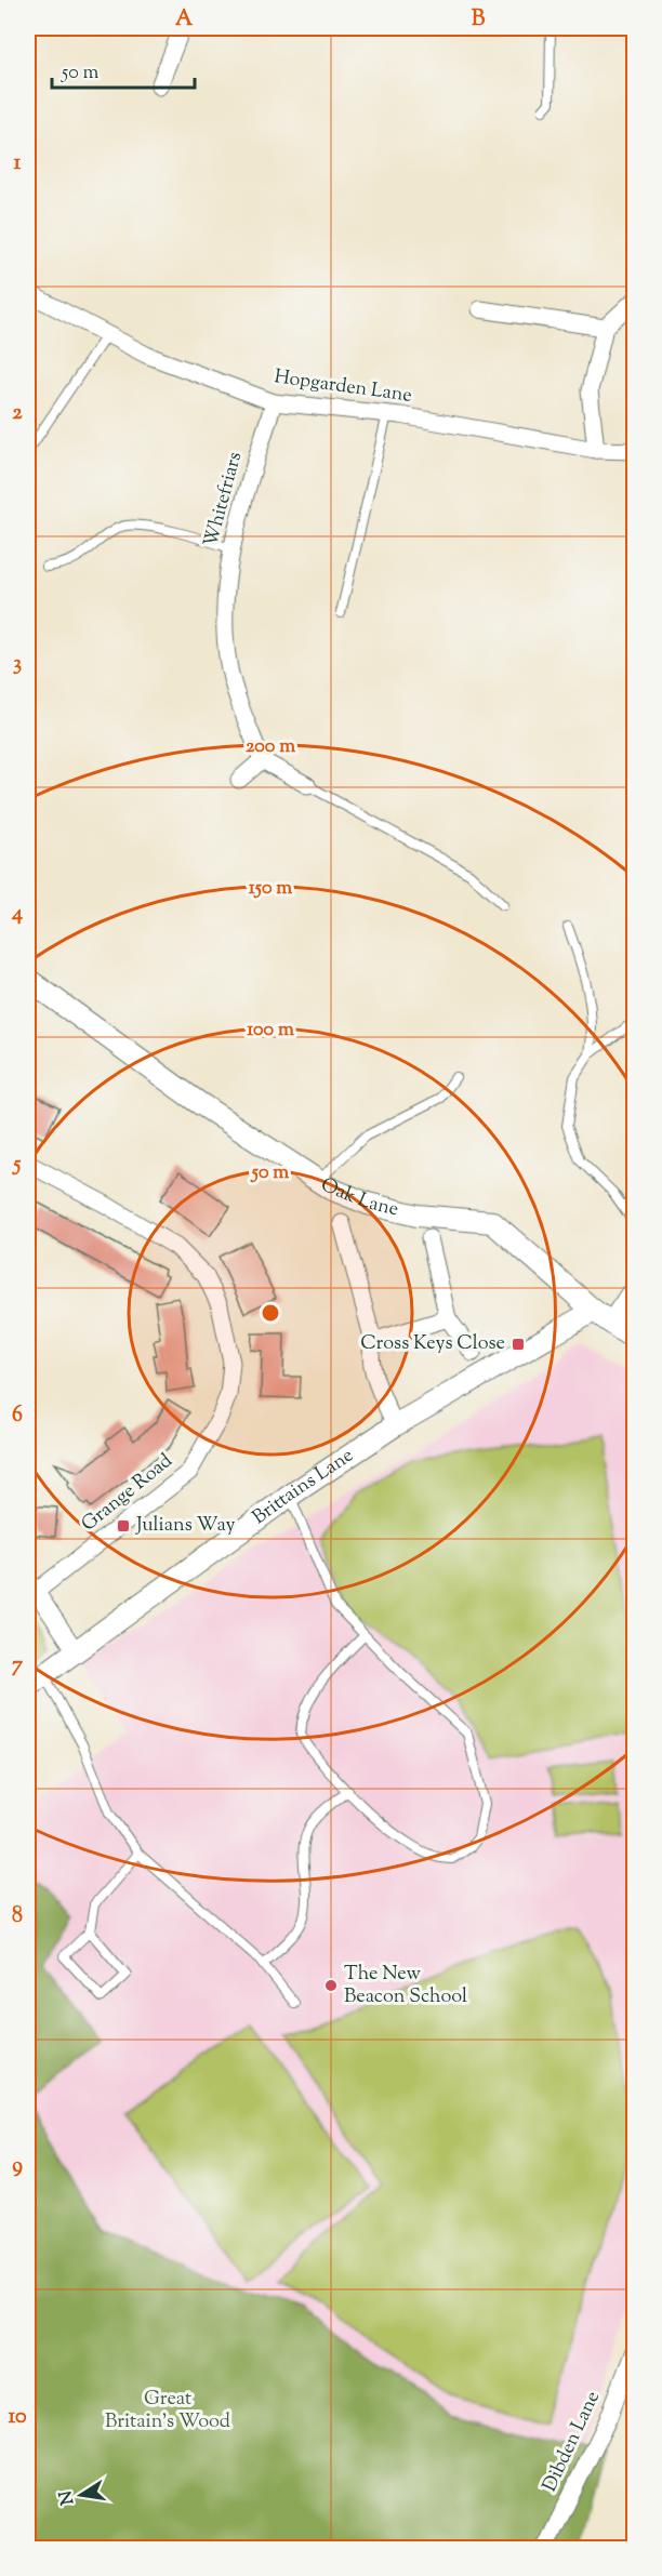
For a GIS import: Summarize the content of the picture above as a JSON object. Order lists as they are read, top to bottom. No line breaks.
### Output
{"streets":{"street":["Hopgarden Lane","Whitefriars","Oak Lane","Brittains Lane","Grange Road","Dibden Lane"]},"crossings":[["Hopgarden Lane","Whitefriars"],["Oak Lane","Brittains Lane"]],"parks":["Great Britain's Wood"],"places":{"transit":["Cross Keys Close","Julians Way"],"other":["The New Beacon School"]},"scale_bar":"50 m","north":"left","grid":{"columns":["A","B"],"rows":["1","2","3","4","5","6","7","8","9","10"]},"rings":["200 m","150 m","100 m","50 m"]}
